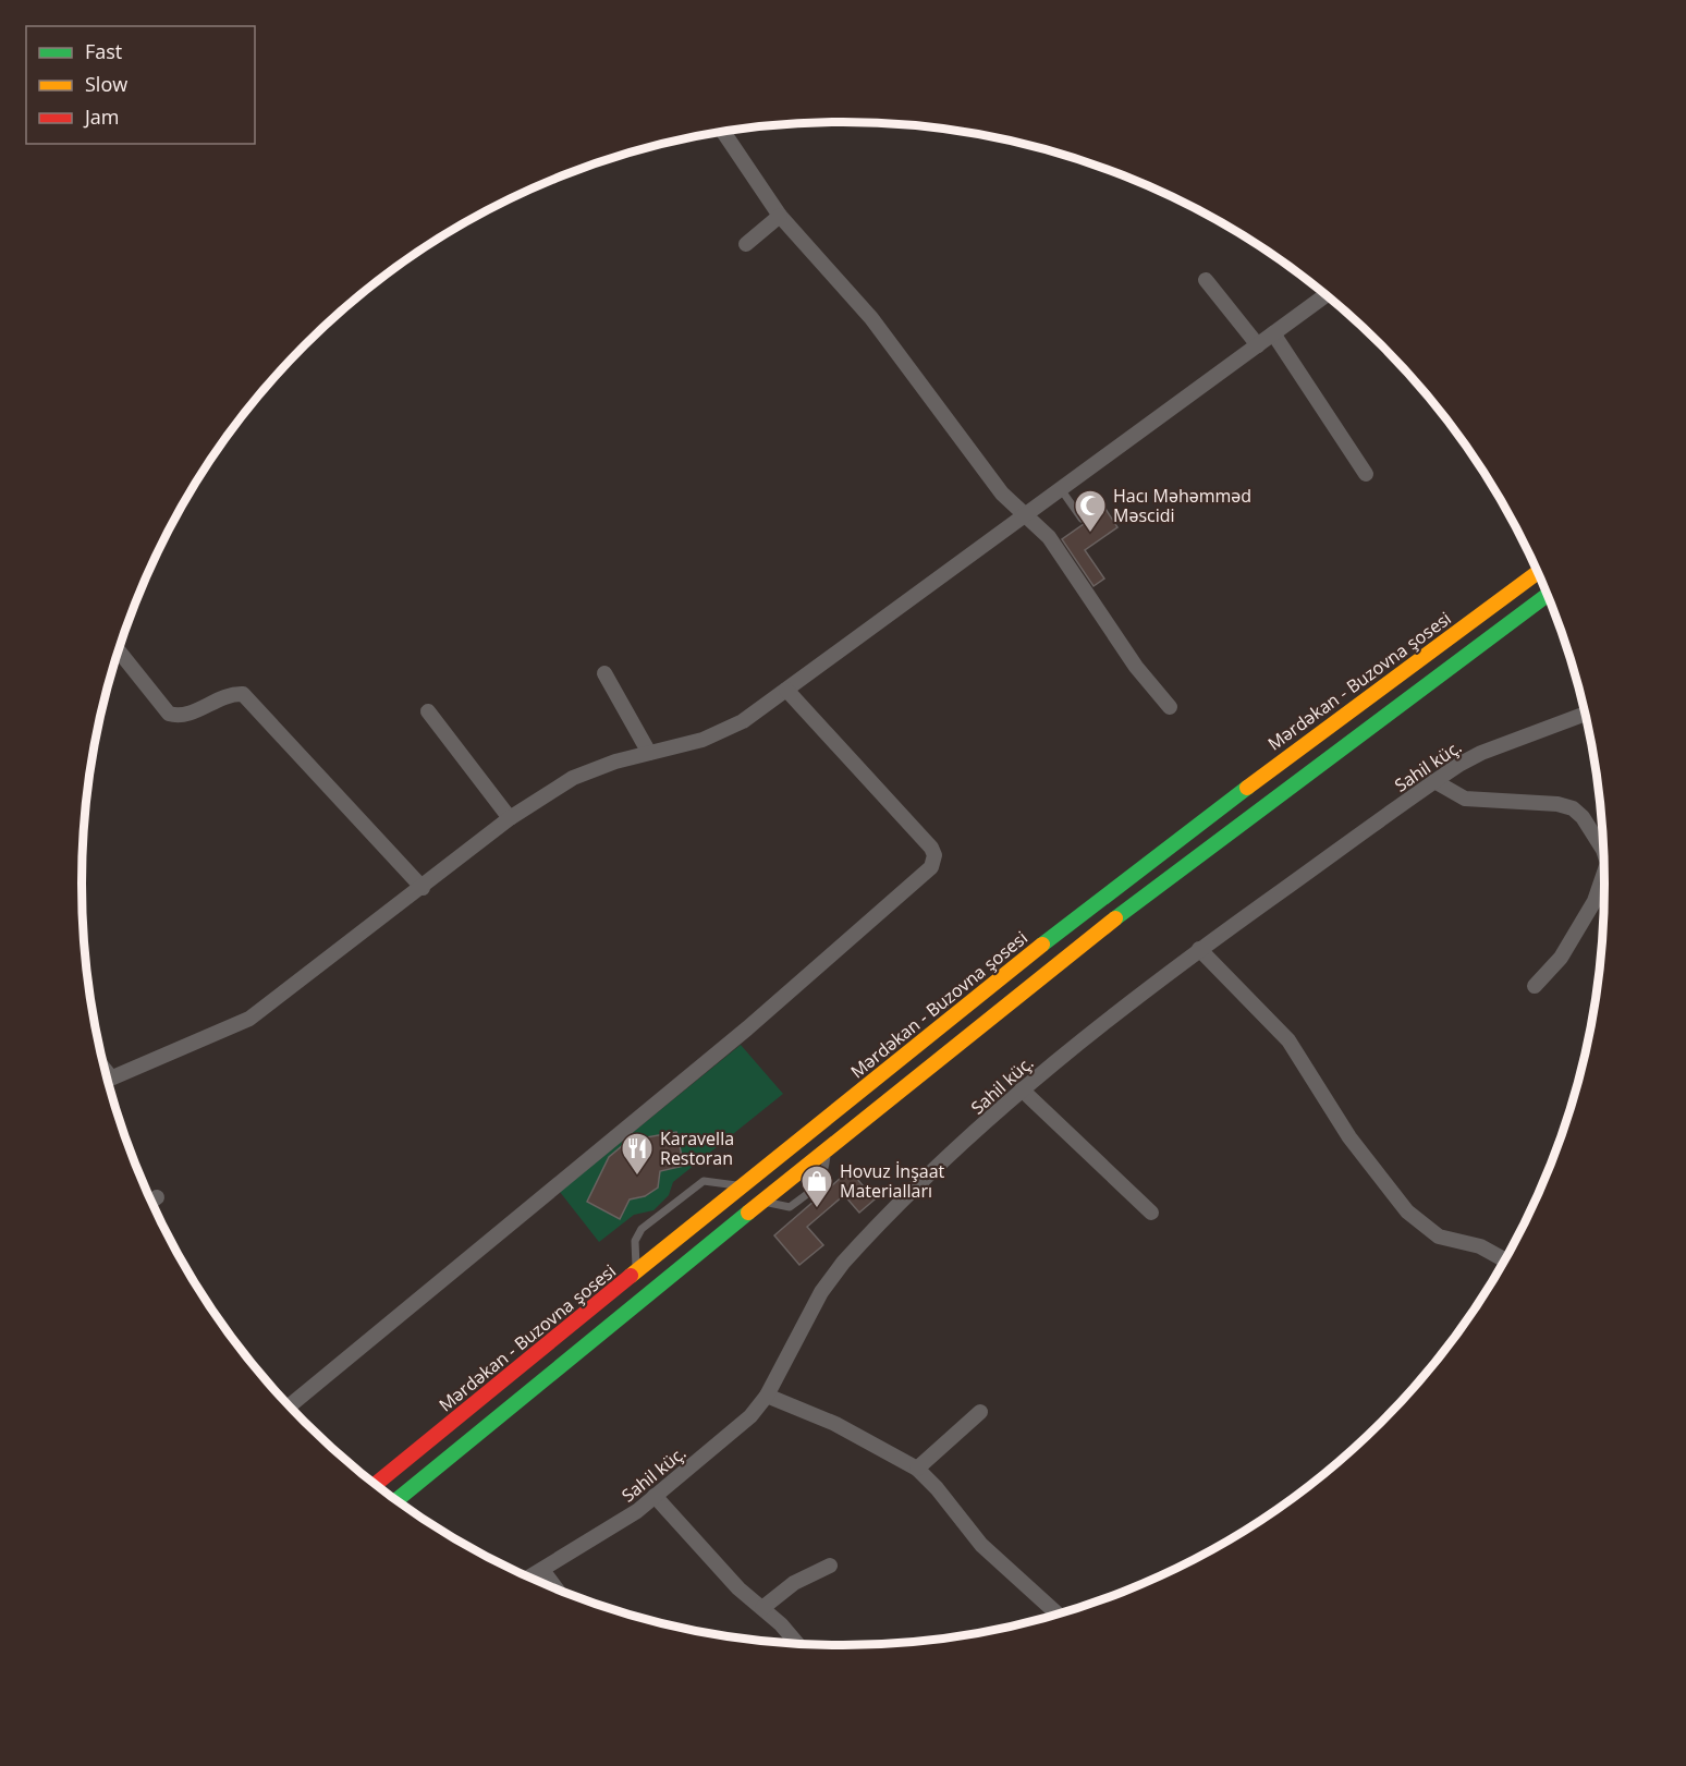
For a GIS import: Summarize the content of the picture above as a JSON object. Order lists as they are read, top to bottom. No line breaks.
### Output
{"streets":{"main road":["Mərdəkan - Buzovna şosesi"],"street":["Sahil küç."]},"places":{"mosque":["Hacı Məhəmməd Məscidi"],"restaurant":["Karavella Restoran"],"shop":["Hovuz İnşaat Materialları"]},"legend":["Fast","Slow","Jam"]}
